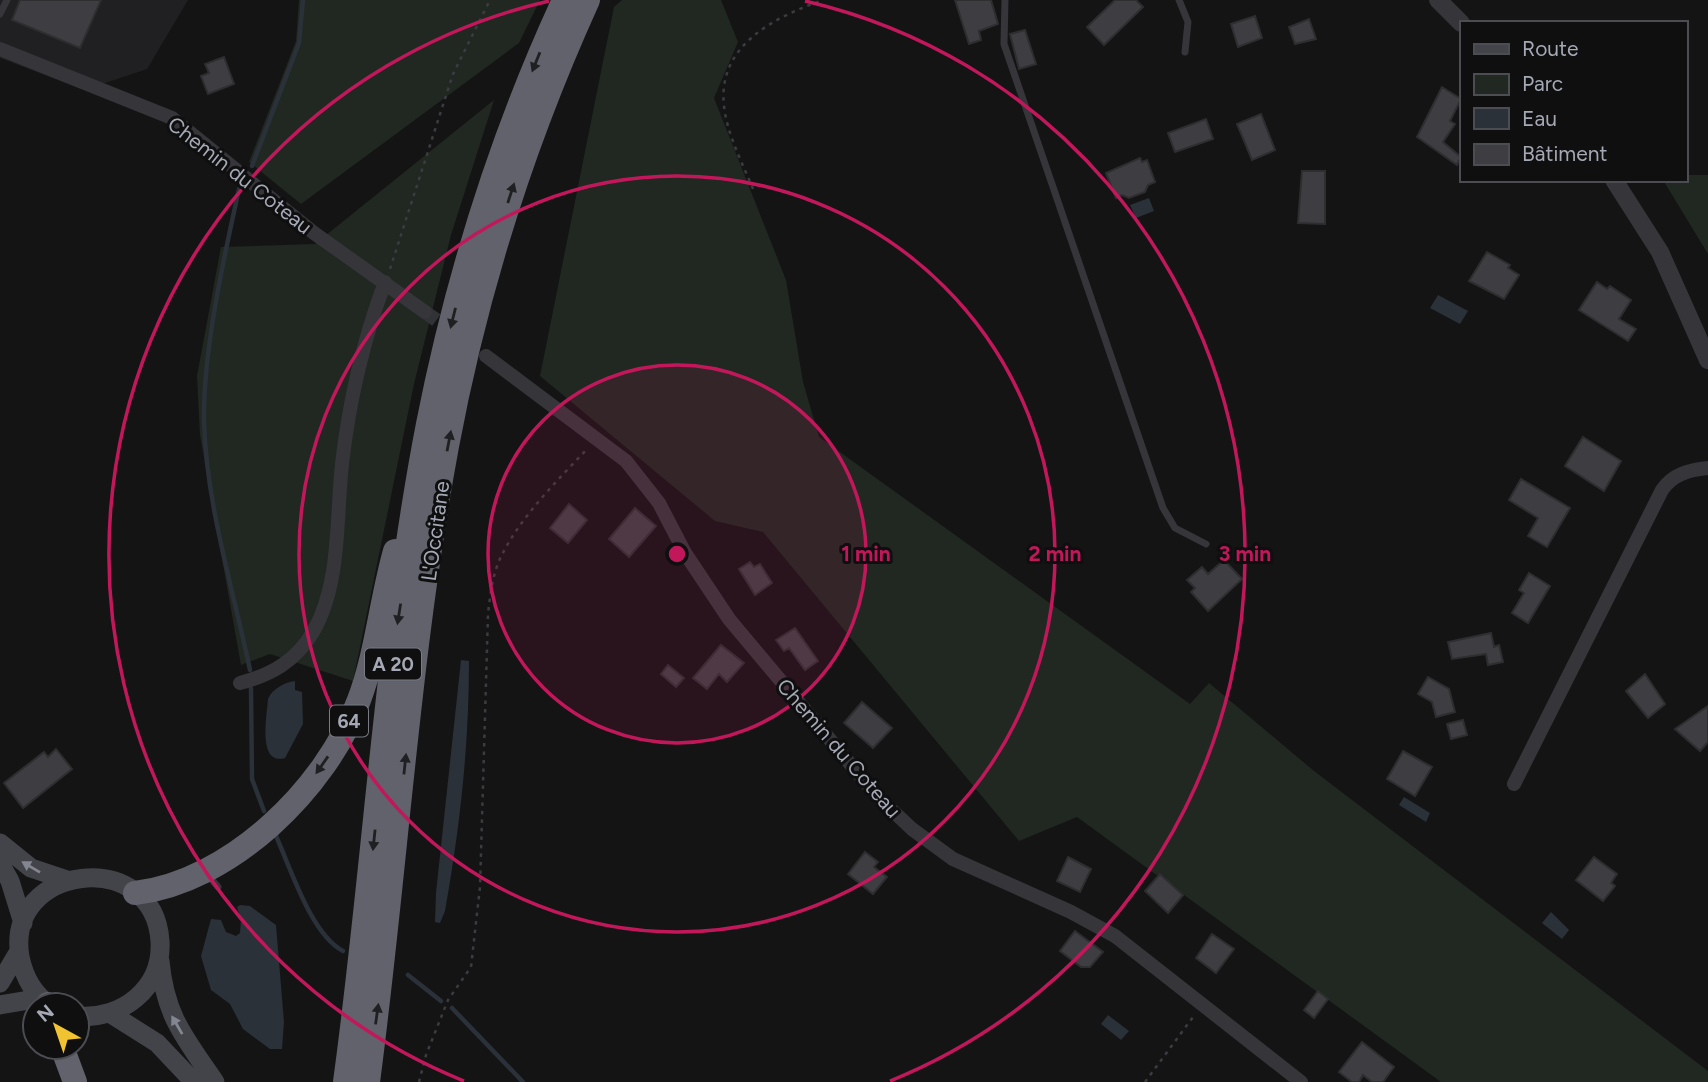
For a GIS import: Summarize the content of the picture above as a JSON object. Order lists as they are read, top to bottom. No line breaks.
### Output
{"streets":{"highway":["L'Occitane","A 20","64"],"street":["Chemin du Coteau"]},"crossings":[["L'Occitane","64"]],"legend":["Route","Parc","Eau","Bâtiment"],"north":"top left","rings":["1 min","2 min","3 min"]}
